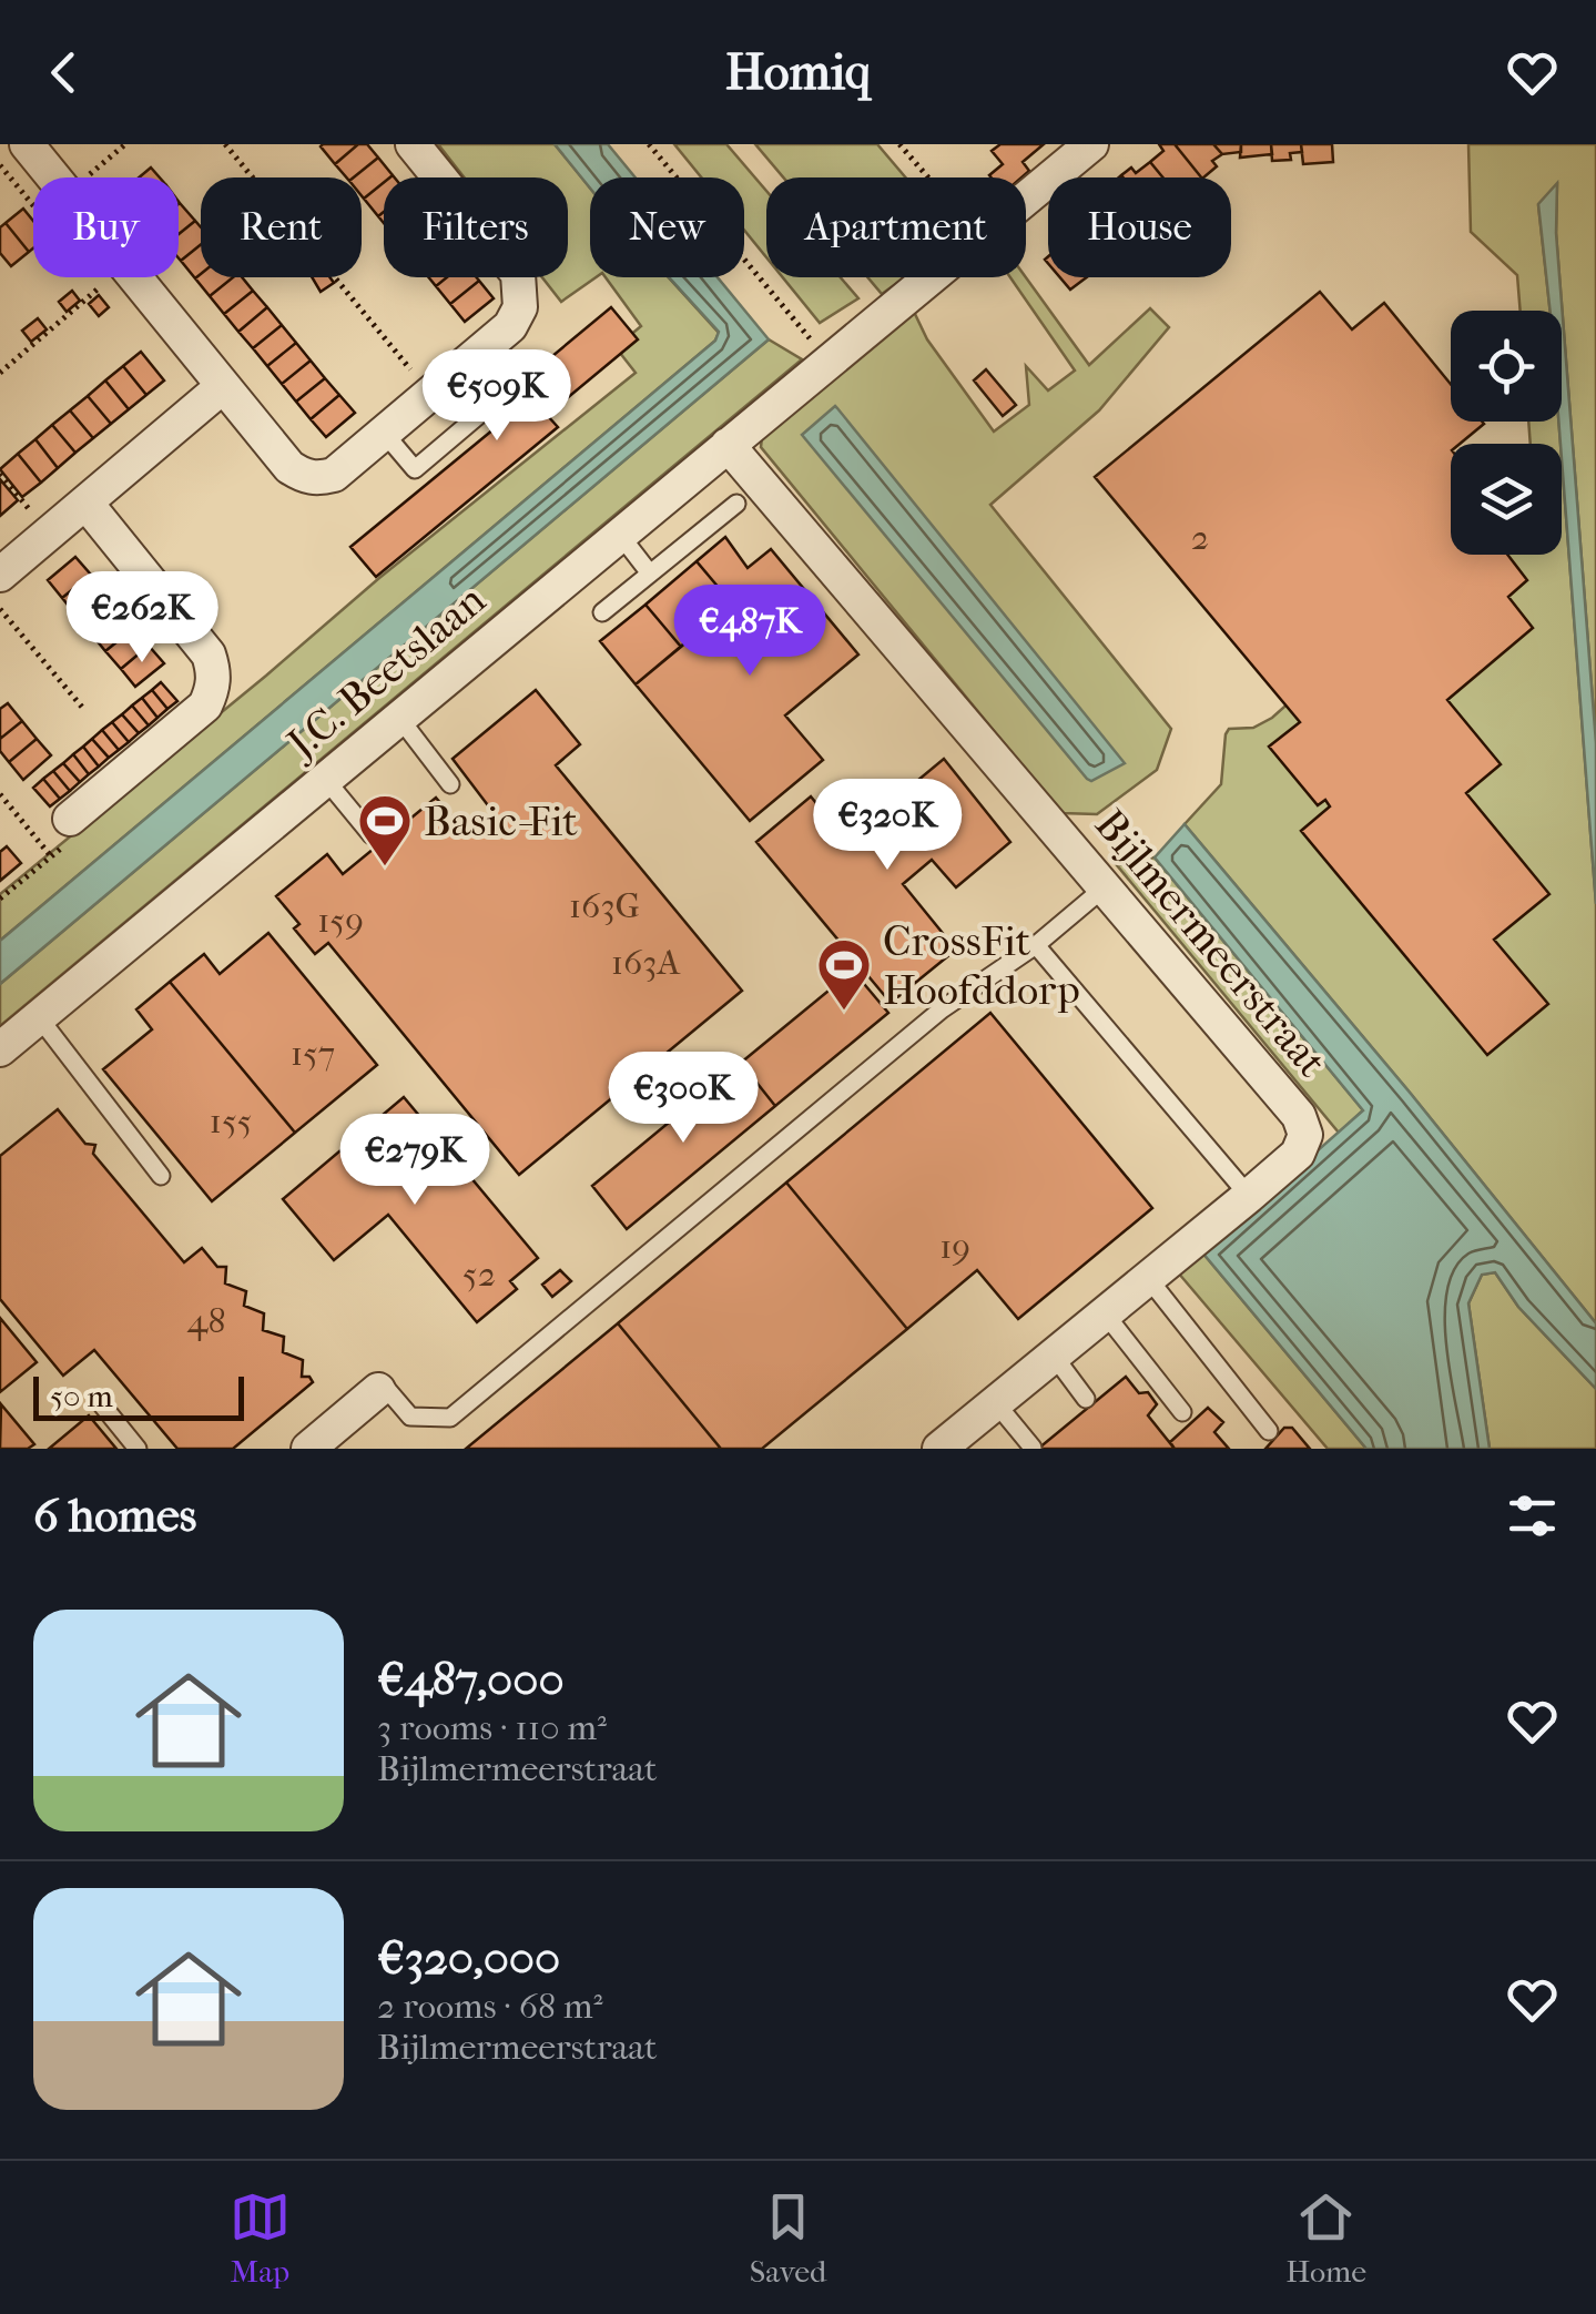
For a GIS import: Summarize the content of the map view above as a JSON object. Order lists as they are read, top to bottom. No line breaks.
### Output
{"streets":{"street":["J.C. Beetslaan","Bijlmermeerstraat"]},"crossings":[["J.C. Beetslaan","Bijlmermeerstraat"]],"places":{"sports":["Basic-Fit","CrossFit Hoofddorp"]},"house_numbers":["2","163G","159","163A","157","155","19","52","48"],"scale_bar":"50 m","page":{"header":"Homiq","chip":["Buy","Rent","Filters","New","Apartment","House"],"price":["€509K","€262K","€487K","€320K","€300K","€279K"],"scale":"50 m","heading":"6 homes","list":[{"name":"€487,000","note":"3 rooms · 110 m² · Bijlmermeerstraat"},{"name":"€320,000","note":"2 rooms · 68 m² · Bijlmermeerstraat"}],"tabs":["Map","Saved","Home"]}}
